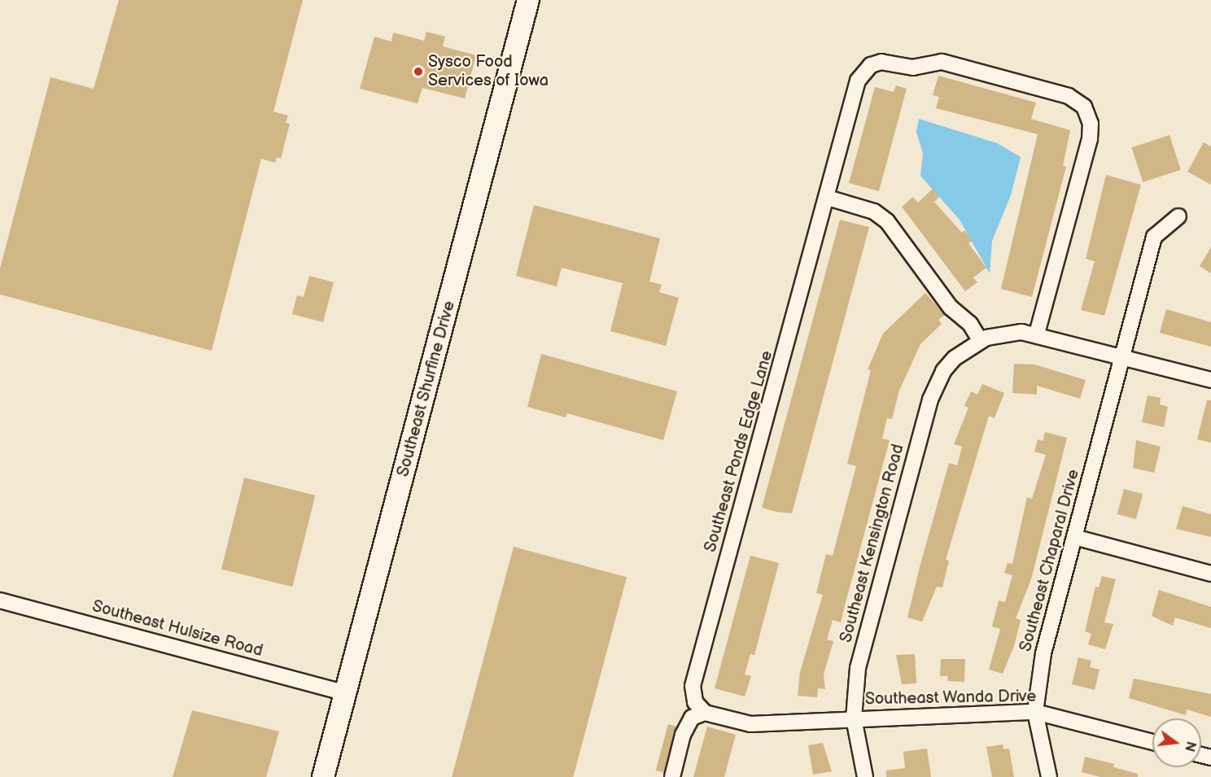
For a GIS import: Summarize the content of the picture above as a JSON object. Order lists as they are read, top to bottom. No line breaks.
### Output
{"streets":{"street":["Southeast Shurfine Drive","Southeast Ponds Edge Lane","Southeast Kensington Road","Southeast Chaparal Drive","Southeast Hulsize Road","Southeast Wanda Drive"]},"crossings":[["Southeast Shurfine Drive","Southeast Hulsize Road"],["Southeast Kensington Road","Southeast Wanda Drive"],["Southeast Chaparal Drive","Southeast Wanda Drive"]],"places":["Sysco Food Services of Iowa"],"north":"right"}
